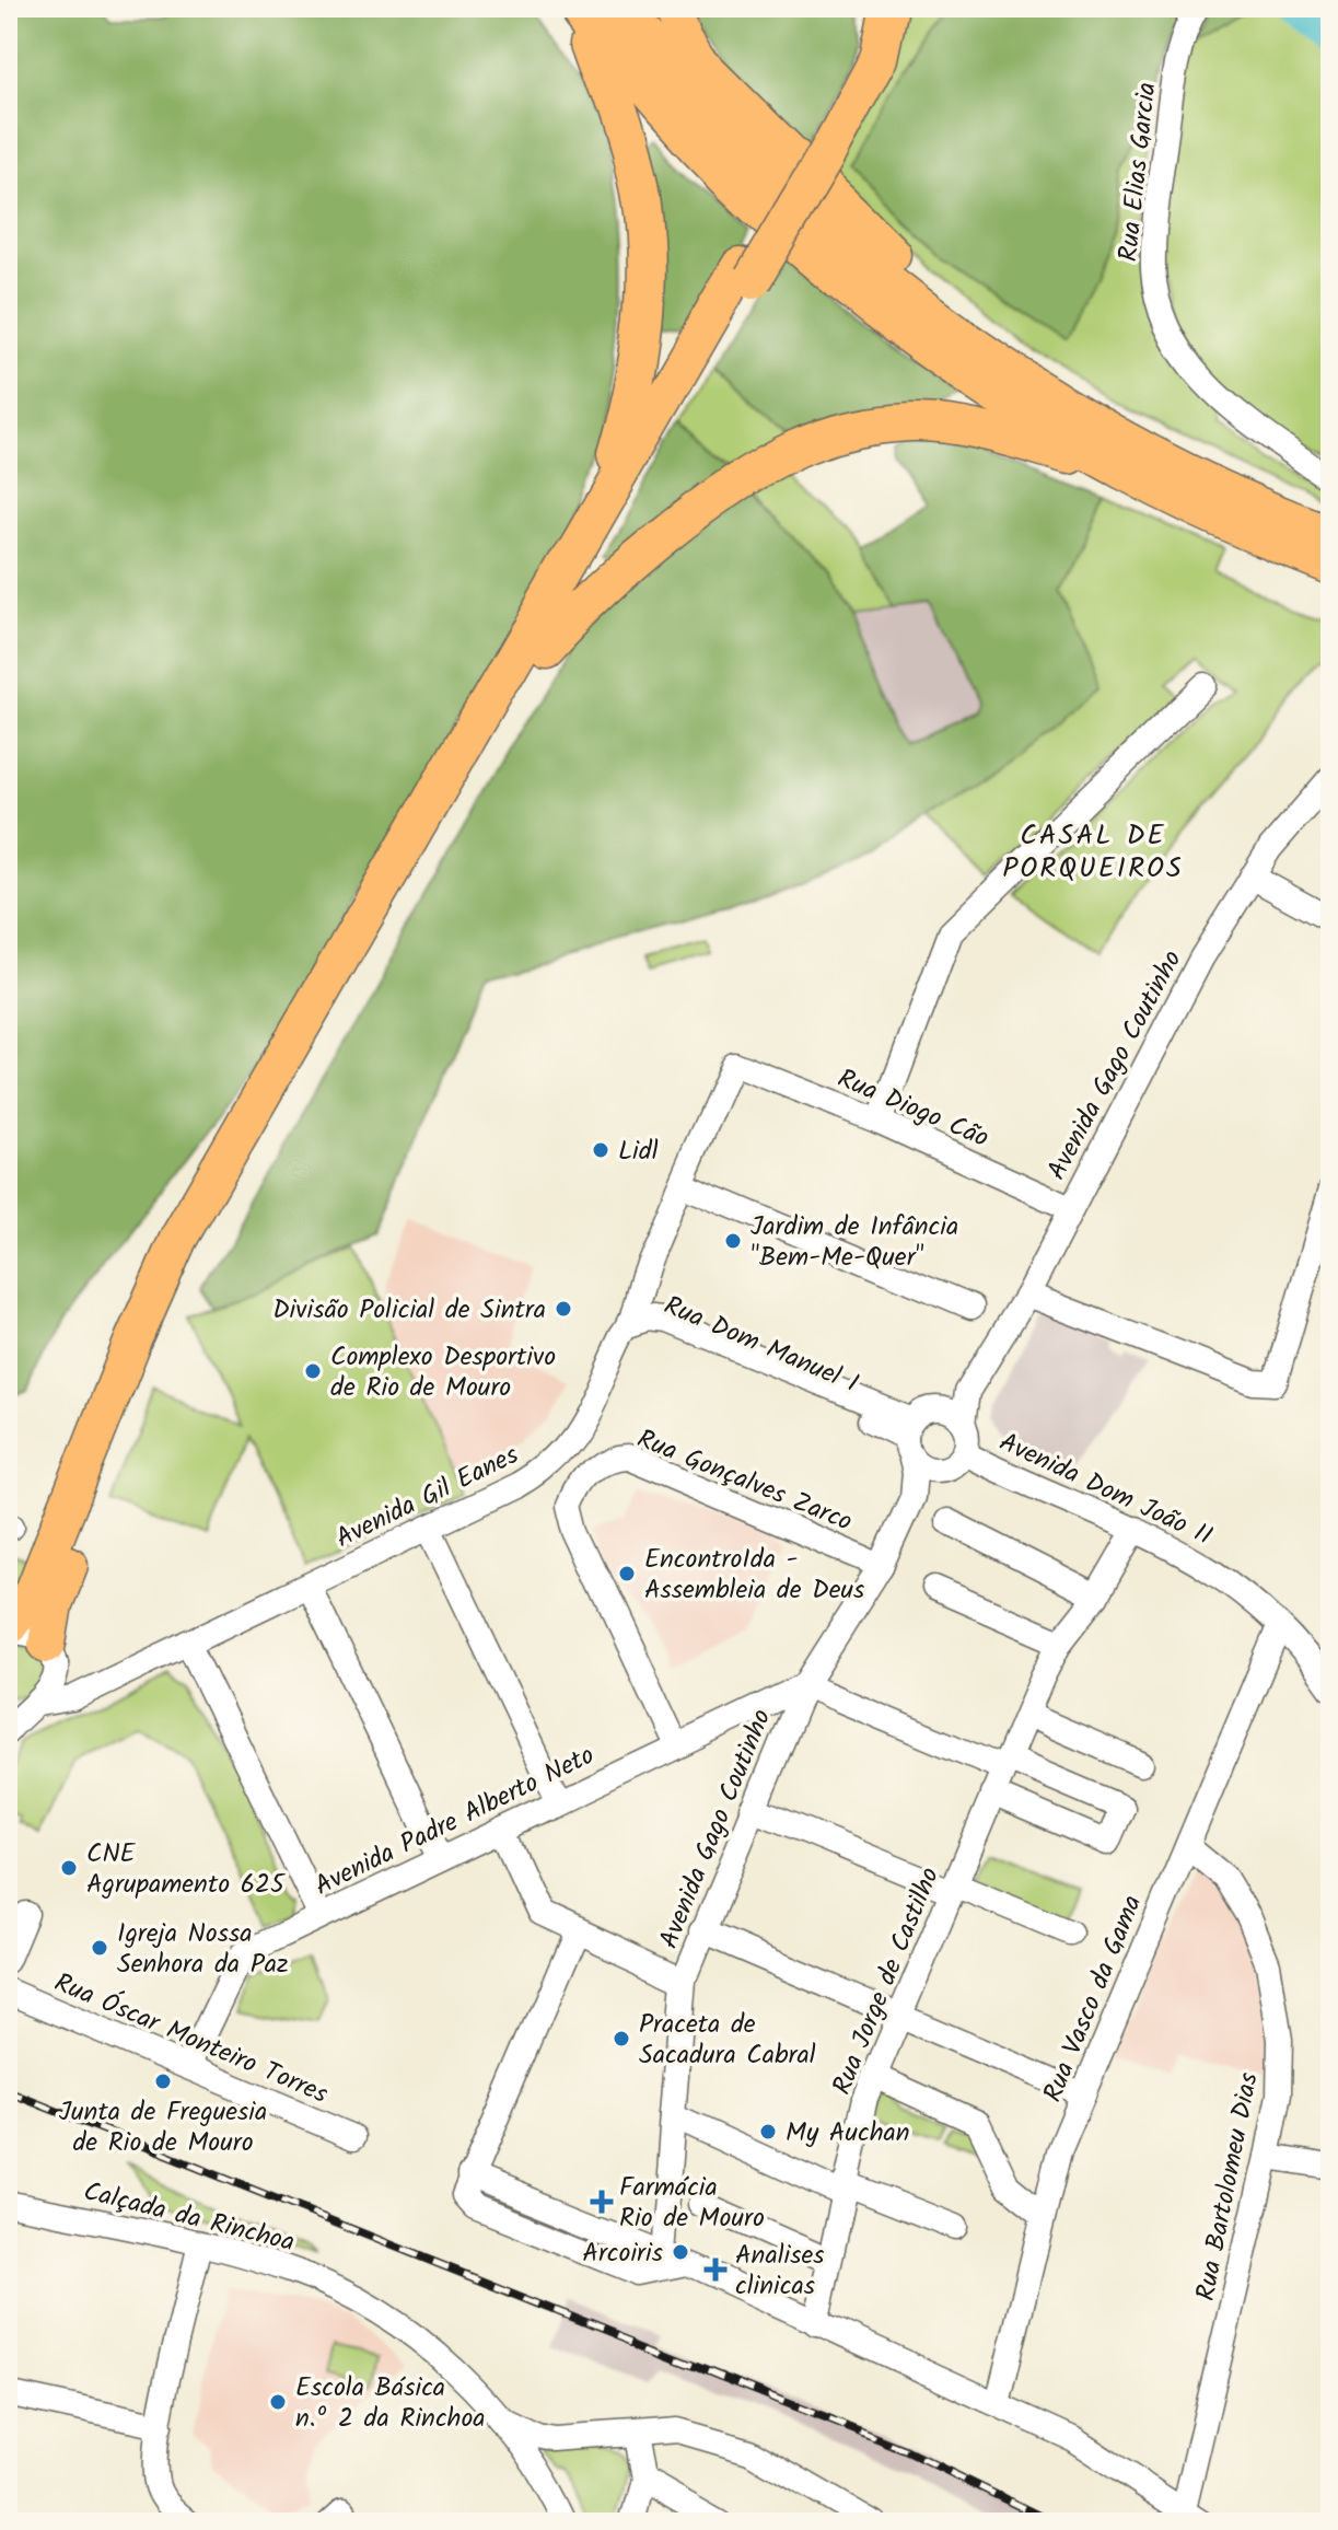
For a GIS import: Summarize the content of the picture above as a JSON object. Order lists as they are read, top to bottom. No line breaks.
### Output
{"streets":{"street":["Rua Elias Garcia","Avenida Gago Coutinho","Rua Diogo Cão","Rua Dom Manuel I","Rua Gonçalves Zarco","Avenida Dom João II","Avenida Gil Eanes","Avenida Padre Alberto Neto","Rua Jorge de Castilho","Rua Vasco da Gama","Rua Óscar Monteiro Torres","Rua Bartolomeu Dias","Calçada da Rinchoa"]},"crossings":[["Avenida Gago Coutinho","Rua Diogo Cão"],["Avenida Gago Coutinho","Rua Dom Manuel I"],["Avenida Gago Coutinho","Rua Gonçalves Zarco"],["Avenida Gago Coutinho","Avenida Dom João II"],["Avenida Gago Coutinho","Avenida Padre Alberto Neto"],["Rua Diogo Cão","Avenida Gil Eanes"],["Rua Dom Manuel I","Avenida Dom João II"],["Rua Dom Manuel I","Avenida Gil Eanes"],["Rua Gonçalves Zarco","Avenida Padre Alberto Neto"],["Avenida Dom João II","Rua Jorge de Castilho"],["Avenida Dom João II","Rua Vasco da Gama"],["Avenida Padre Alberto Neto","Rua Óscar Monteiro Torres"],["Rua Vasco da Gama","Rua Bartolomeu Dias"]],"districts":["CASAL DE PORQUEIROS"],"places":{"other":["Lidl","Jardim de Infância \"Bem-Me-Quer\"","Divisão Policial de Sintra","Complexo Desportivo de Rio de Mouro","EncontroIda - Assembleia de Deus","CNE Agrupamento 625","Igreja Nossa Senhora da Paz","Praceta de Sacadura Cabral","Junta de Freguesia de Rio de Mouro","My Auchan","Arcoiris","Escola Básica n.º 2 da Rinchoa"],"health":["Farmácia Rio de Mouro","Analises clinicas"]}}
